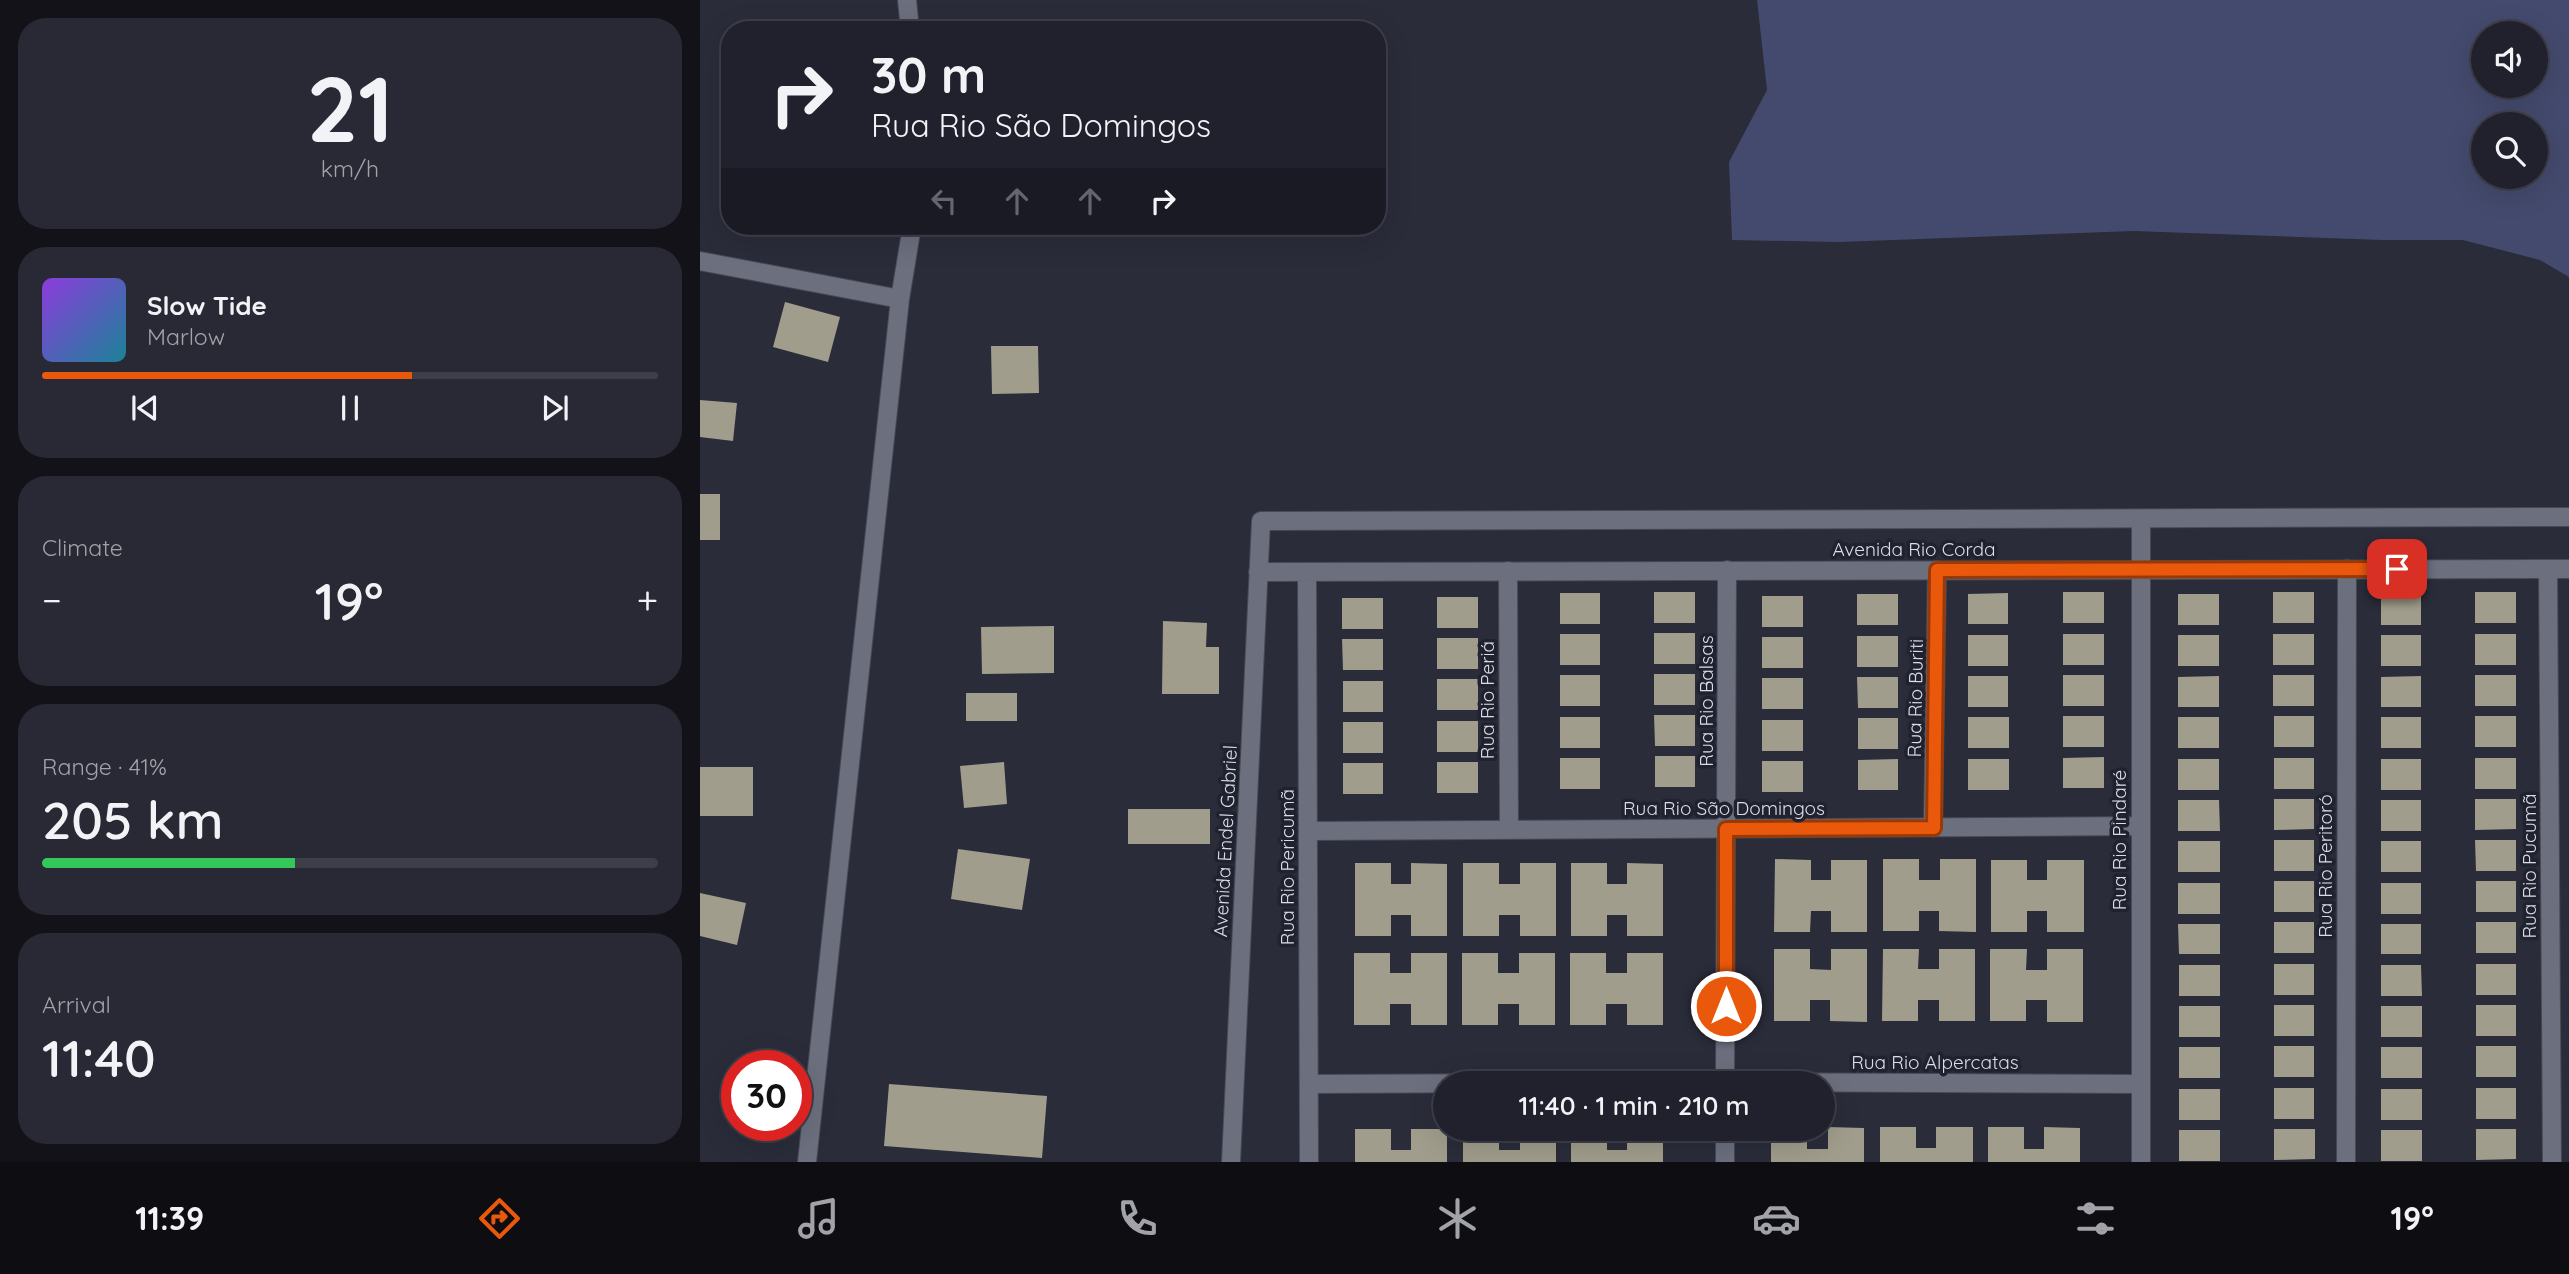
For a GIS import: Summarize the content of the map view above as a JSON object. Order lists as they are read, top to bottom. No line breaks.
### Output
{"streets":{"street":["Avenida Rio Corda","Rua Rio Buriti","Rua Rio Periá","Rua Rio Balsas","Rua Rio São Domingos","Rua Rio Pindaré","Avenida Endel Gabriel","Rua Rio Peritoró","Rua Rio Pucumã","Rua Rio Pericumã","Rua Rio Alpercatas"]},"crossings":[["Avenida Rio Corda","Rua Rio Buriti"],["Avenida Rio Corda","Rua Rio Periá"],["Avenida Rio Corda","Rua Rio Balsas"],["Avenida Rio Corda","Rua Rio Pindaré"],["Avenida Rio Corda","Avenida Endel Gabriel"],["Avenida Rio Corda","Rua Rio Peritoró"],["Avenida Rio Corda","Rua Rio Pucumã"],["Avenida Rio Corda","Rua Rio Pericumã"],["Rua Rio Buriti","Rua Rio São Domingos"],["Rua Rio Periá","Rua Rio São Domingos"],["Rua Rio Balsas","Rua Rio São Domingos"],["Rua Rio São Domingos","Rua Rio Pindaré"],["Rua Rio São Domingos","Rua Rio Pericumã"],["Rua Rio Pindaré","Rua Rio Alpercatas"],["Rua Rio Pericumã","Rua Rio Alpercatas"]],"page":{"tile":[["21","km/h"],"Climate",["Range · 41%","205 km"],["Arrival","11:40"]],"turn":["30 m","Rua Rio São Domingos"],"song":["Slow Tide","Marlow"],"heat":["−","19°","+"],"limit":"30","trip":"11:40 · 1 min · 210 m","tabs":["11:39","19°"]}}
